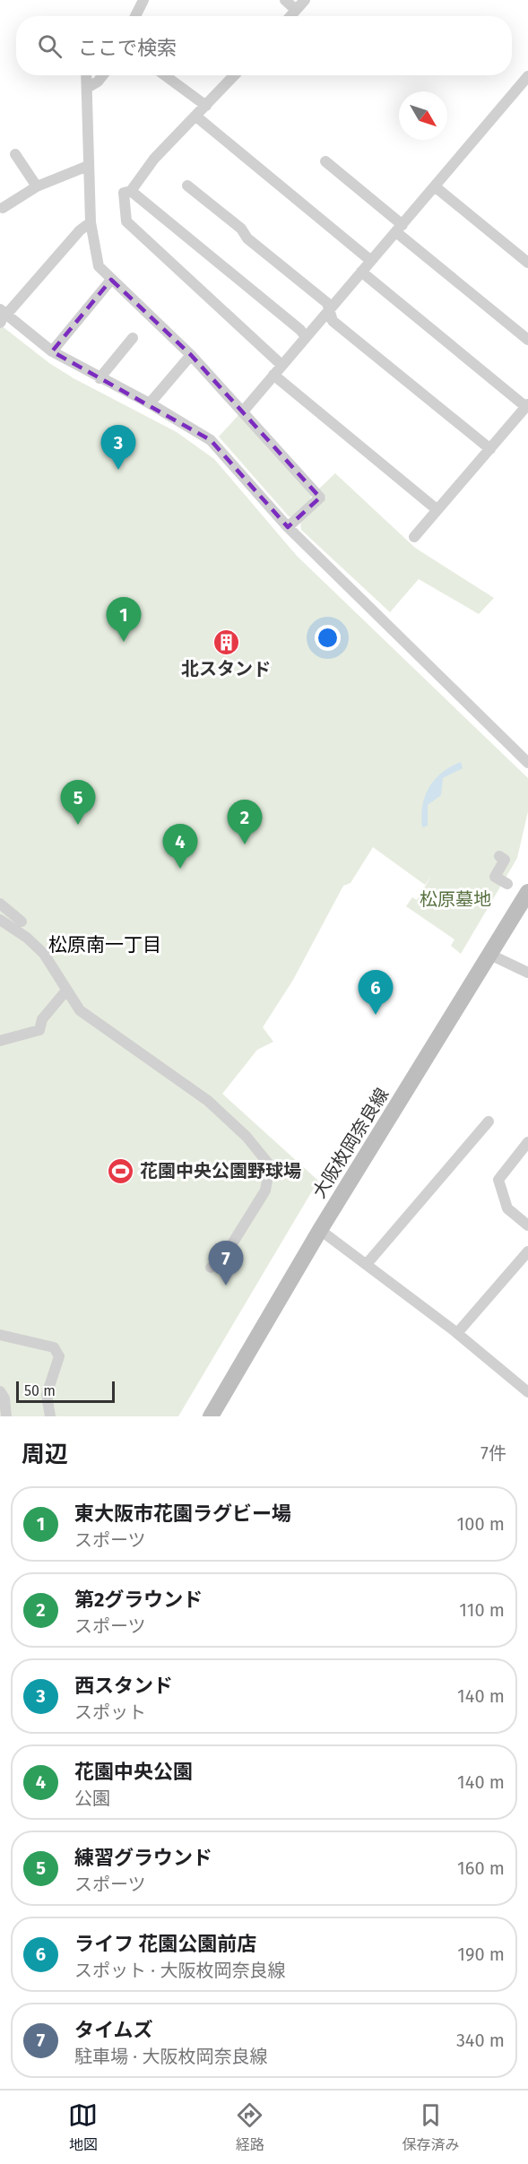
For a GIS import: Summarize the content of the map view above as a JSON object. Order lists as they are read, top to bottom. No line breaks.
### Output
{"streets":{"main road":["大阪枚岡奈良線"]},"districts":["松原南一丁目"],"parks":["松原墓地"],"places":{"building":["北スタンド"],"sports":["花園中央公園野球場"]},"scale_bar":"50 m","north":"bottom right","page":{"search":"ここで検索","pins":["3","1","5","2","4","6","7"],"scale":"50 m","heading":["周辺","7件"],"list":[{"mark":"1","name":"東大阪市花園ラグビー場","note":"スポーツ","value":"100 m"},{"mark":"2","name":"第2グラウンド","note":"スポーツ","value":"110 m"},{"mark":"3","name":"西スタンド","note":"スポット","value":"140 m"},{"mark":"4","name":"花園中央公園","note":"公園","value":"140 m"},{"mark":"5","name":"練習グラウンド","note":"スポーツ","value":"160 m"},{"mark":"6","name":"ライフ 花園公園前店","note":"スポット · 大阪枚岡奈良線","value":"190 m"},{"mark":"7","name":"タイムズ","note":"駐車場 · 大阪枚岡奈良線","value":"340 m"}],"nav":["地図","経路","保存済み"]}}
